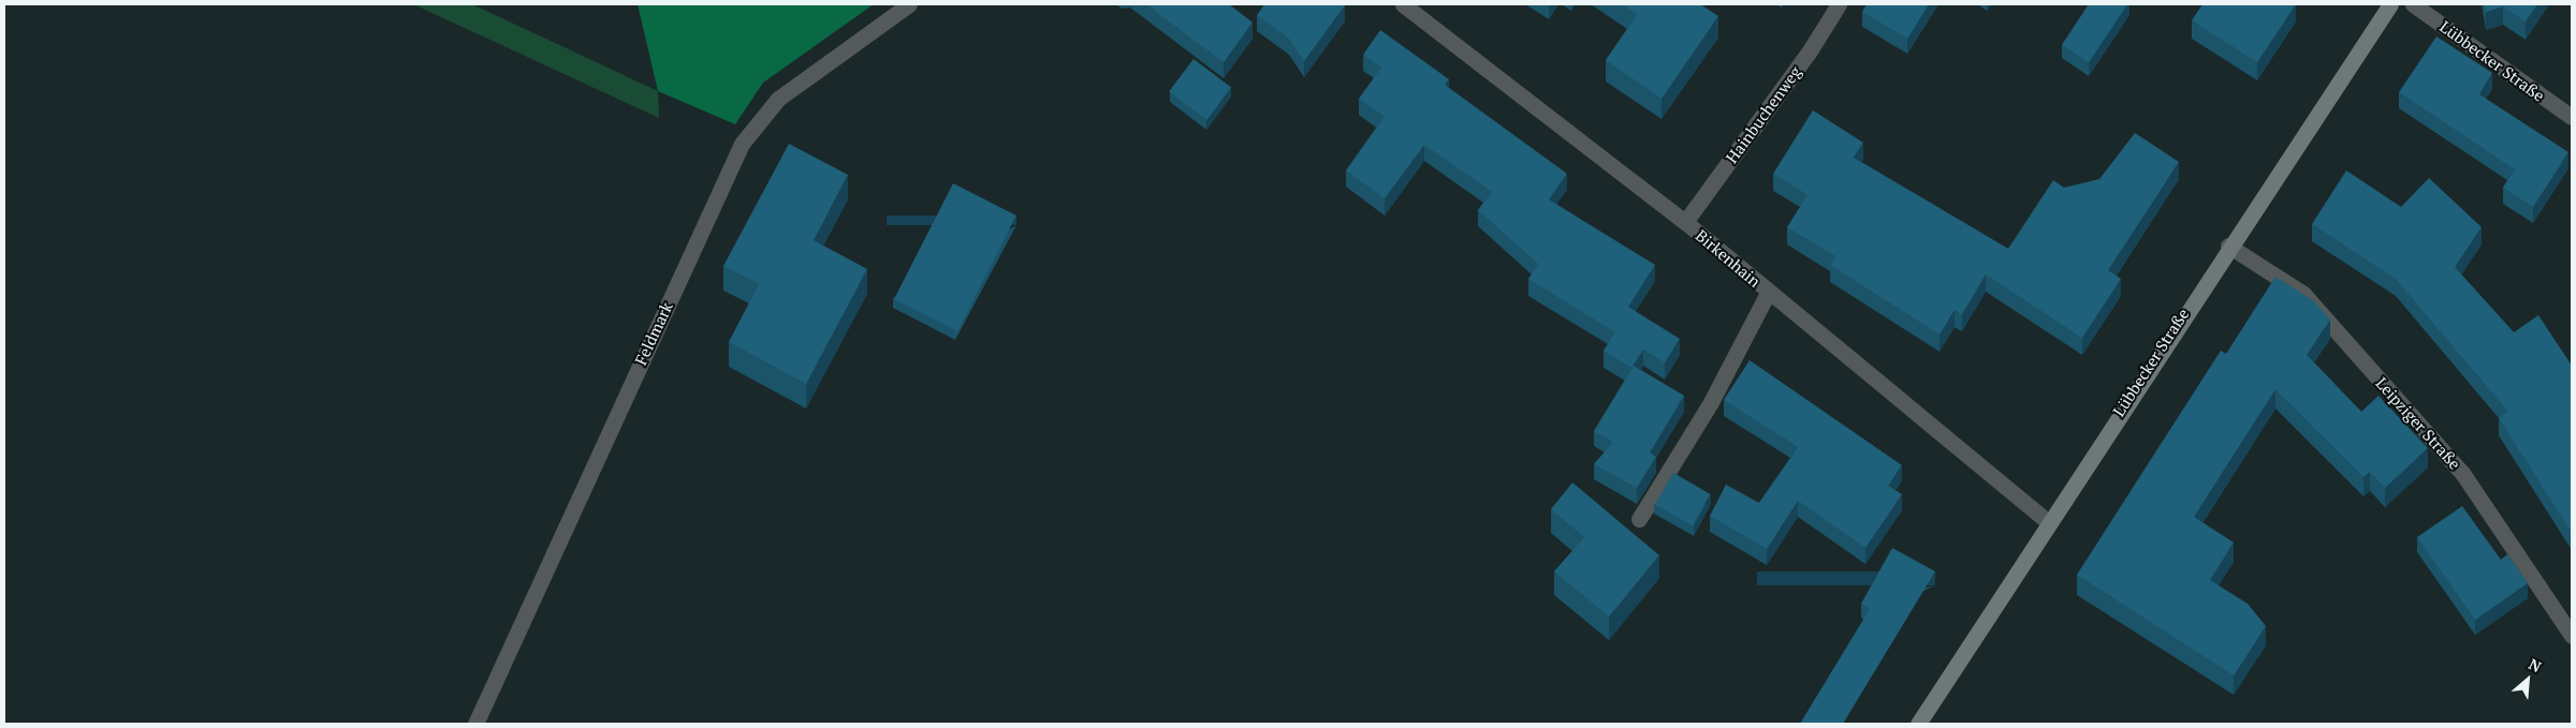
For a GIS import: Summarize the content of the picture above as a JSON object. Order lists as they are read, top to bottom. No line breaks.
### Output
{"streets":{"main road":["Lübbecker Straße"],"street":["Hainbuchenweg","Birkenhain","Feldmark","Leipziger Straße"]},"crossings":[["Lübbecker Straße","Birkenhain"],["Lübbecker Straße","Leipziger Straße"],["Hainbuchenweg","Birkenhain"]],"north":"top right"}
